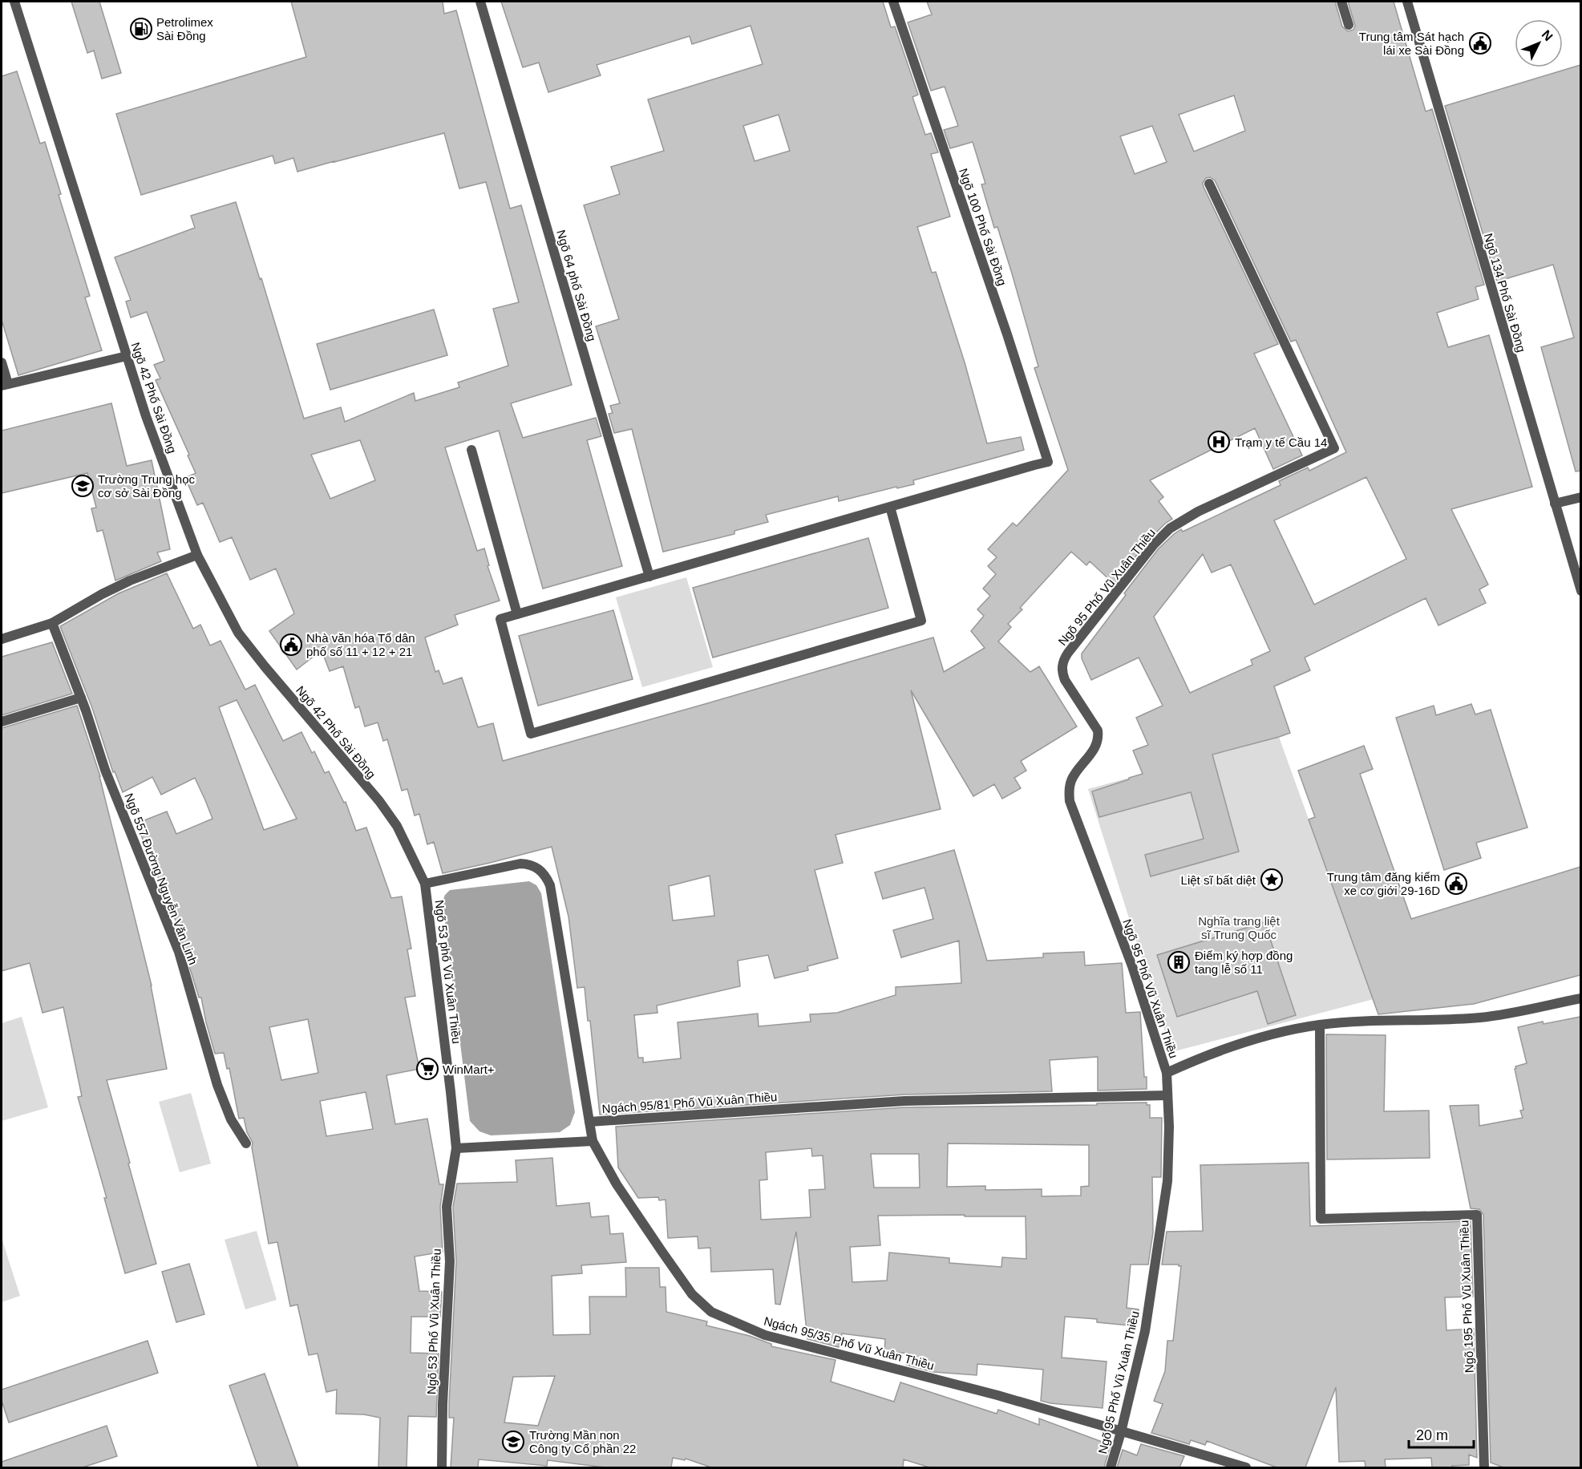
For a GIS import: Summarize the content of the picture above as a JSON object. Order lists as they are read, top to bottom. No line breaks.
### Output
{"streets":{"street":["Ngõ 100 Phố Sài Đồng","Ngõ 64 phố Sài Đồng","Ngõ 134 Phố Sài Đồng","Ngõ 42 Phố Sài Đồng","Ngõ 95 Phố Vũ Xuân Thiều","Ngõ 557 Đường Nguyễn Văn Linh","Ngõ 53 phố Vũ Xuân Thiều","Ngách 95/81 Phố Vũ Xuân Thiều","Ngõ 195 Phố Vũ Xuân Thiều","Ngõ 53 Phố Vũ Xuân Thiều","Ngách 95/35 Phố Vũ Xuân Thiều"]},"crossings":[["Ngõ 42 Phố Sài Đồng","Ngõ 53 phố Vũ Xuân Thiều"],["Ngõ 42 Phố Sài Đồng","Ngách 95/81 Phố Vũ Xuân Thiều"],["Ngõ 95 Phố Vũ Xuân Thiều","Ngách 95/81 Phố Vũ Xuân Thiều"],["Ngõ 95 Phố Vũ Xuân Thiều","Ngõ 195 Phố Vũ Xuân Thiều"],["Ngõ 95 Phố Vũ Xuân Thiều","Ngách 95/35 Phố Vũ Xuân Thiều"],["Ngõ 53 phố Vũ Xuân Thiều","Ngách 95/81 Phố Vũ Xuân Thiều"],["Ngõ 53 phố Vũ Xuân Thiều","Ngõ 53 Phố Vũ Xuân Thiều"],["Ngách 95/81 Phố Vũ Xuân Thiều","Ngách 95/35 Phố Vũ Xuân Thiều"]],"parks":["Nghĩa trang liệt sĩ Trung Quốc"],"places":{"fuel station":["Petrolimex Sài Đồng"],"public building":["Trung tâm Sát hạch lái xe Sài Đồng","Nhà văn hóa Tổ dân phố số 11 + 12 + 21","Trung tâm đăng kiểm xe cơ giới 29-16D"],"hospital":["Trạm y tế Cầu 14"],"school or university":["Trường Trung học cơ sở Sài Đồng","Trường Mần non Công ty Cổ phần 22"],"place":["Liệt sĩ bất diệt"],"building":["Điểm ký hợp đồng tang lễ số 11"],"supermarket":["WinMart+"]},"scale_bar":"20 m","north":"top right"}
